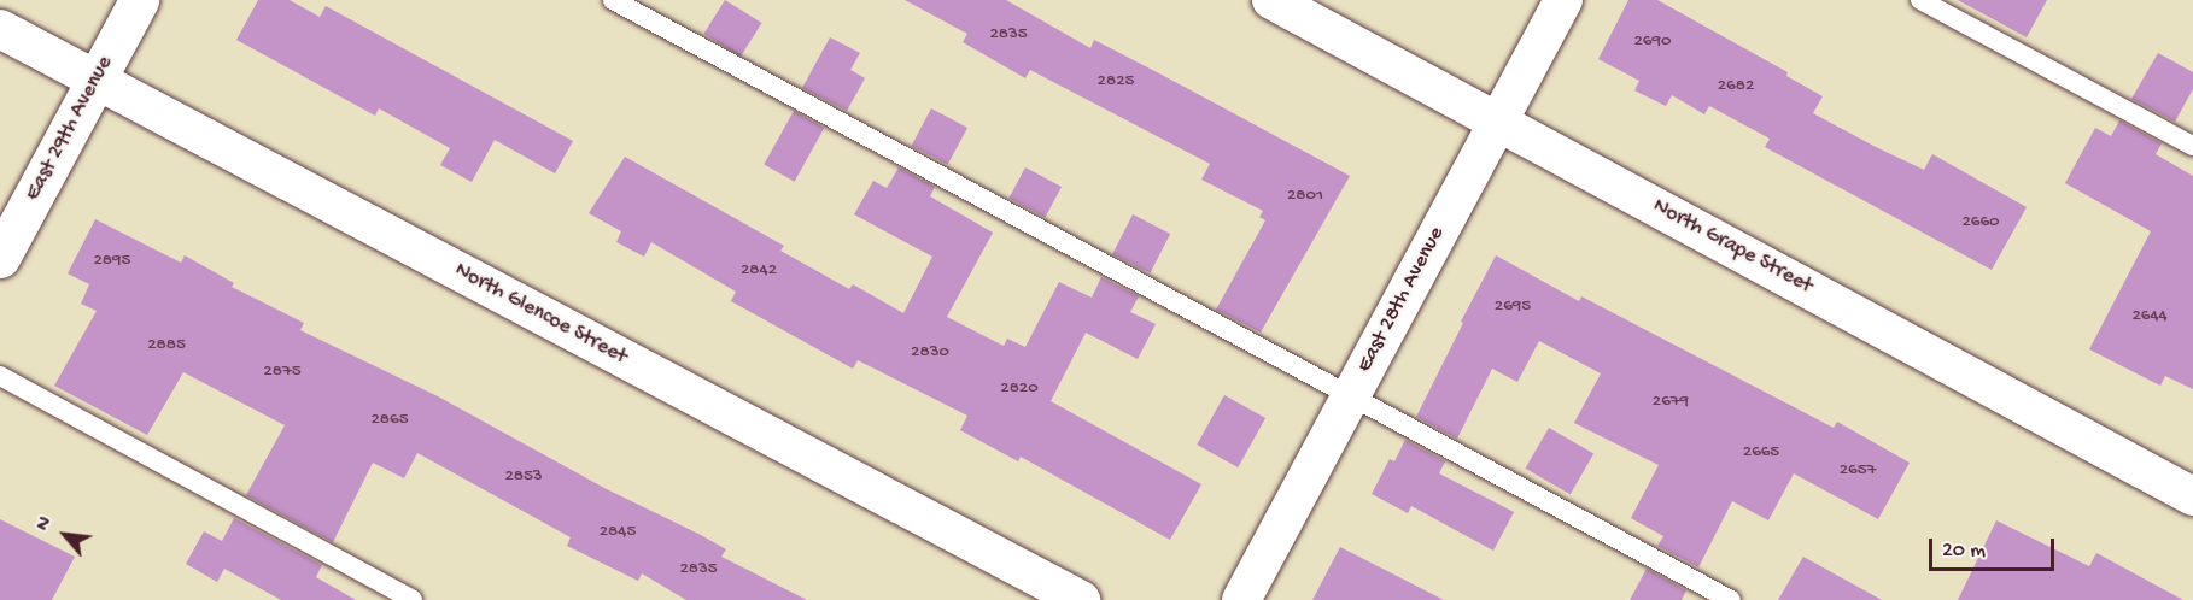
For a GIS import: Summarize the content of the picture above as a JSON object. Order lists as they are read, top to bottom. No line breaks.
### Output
{"streets":{"street":["East 29th Avenue","North Grape Street","East 28th Avenue","North Glencoe Street"]},"crossings":[["East 29th Avenue","North Glencoe Street"],["North Grape Street","East 28th Avenue"]],"house_numbers":["2835","2690","2825","2682","2801","2660","2895","2842","2695","2644","2885","2830","2875","2820","2679","2865","2665","2657","2853","2845","2835"],"scale_bar":"20 m","north":"top left"}
